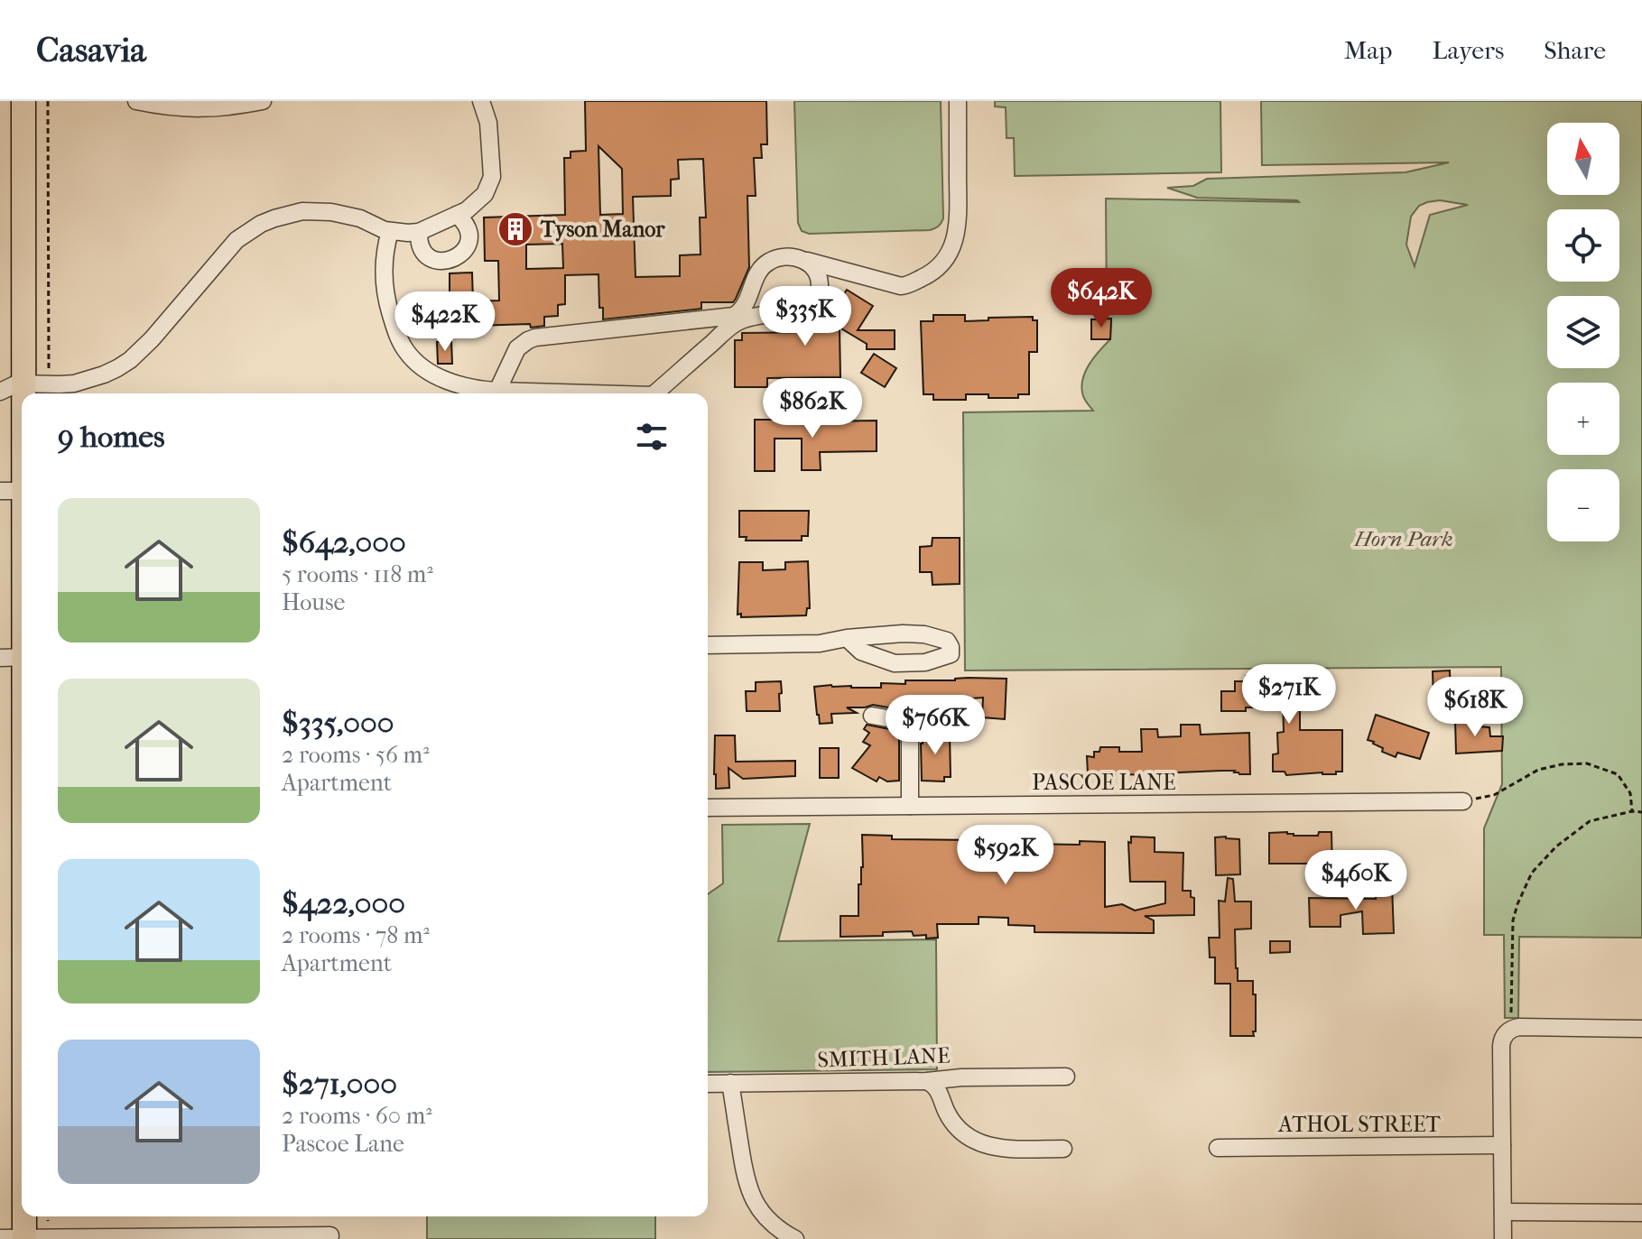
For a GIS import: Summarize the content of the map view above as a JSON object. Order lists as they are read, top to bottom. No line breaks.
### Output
{"streets":{"street":["PASCOE LANE","SMITH LANE","ATHOL STREET"]},"parks":["Horn Park"],"places":{"building":["Tyson Manor"]},"north":"top","page":{"header":"Casavia","nav":["Map","Layers","Share"],"map_buttons":["+","−"],"price":["$642K","$335K","$422K","$862K","$271K","$618K","$766K","$592K","$460K"],"heading":"9 homes","list":[{"name":"$642,000","note":"5 rooms · 118 m² · House"},{"name":"$335,000","note":"2 rooms · 56 m² · Apartment"},{"name":"$422,000","note":"2 rooms · 78 m² · Apartment"},{"name":"$271,000","note":"2 rooms · 60 m² · Pascoe Lane"}]}}
